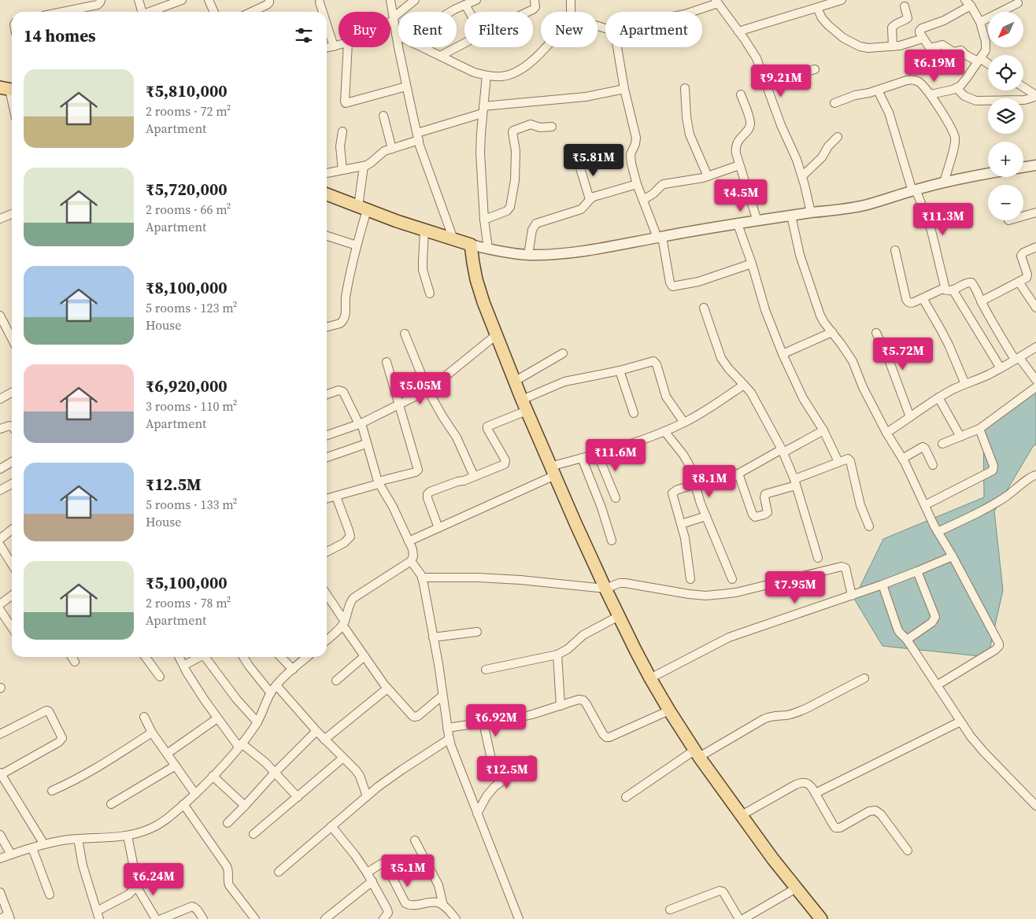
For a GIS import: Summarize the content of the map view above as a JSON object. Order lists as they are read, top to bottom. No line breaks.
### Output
{"north":"bottom left","page":{"map_buttons":["+","−"],"chip":["Buy","Rent","Filters","New","Apartment"],"heading":"14 homes","price":["₹6.19M","₹9.21M","₹5.81M","₹4.5M","₹11.3M","₹5.72M","₹5.05M","₹11.6M","₹8.1M","₹7.95M","₹6.92M","₹12.5M","₹5.1M","₹6.24M"],"list":[{"name":"₹5,810,000","note":"2 rooms · 72 m² · Apartment"},{"name":"₹5,720,000","note":"2 rooms · 66 m² · Apartment"},{"name":"₹8,100,000","note":"5 rooms · 123 m² · House"},{"name":"₹6,920,000","note":"3 rooms · 110 m² · Apartment"},{"name":"₹12.5M","note":"5 rooms · 133 m² · House"},{"name":"₹5,100,000","note":"2 rooms · 78 m² · Apartment"}]}}
